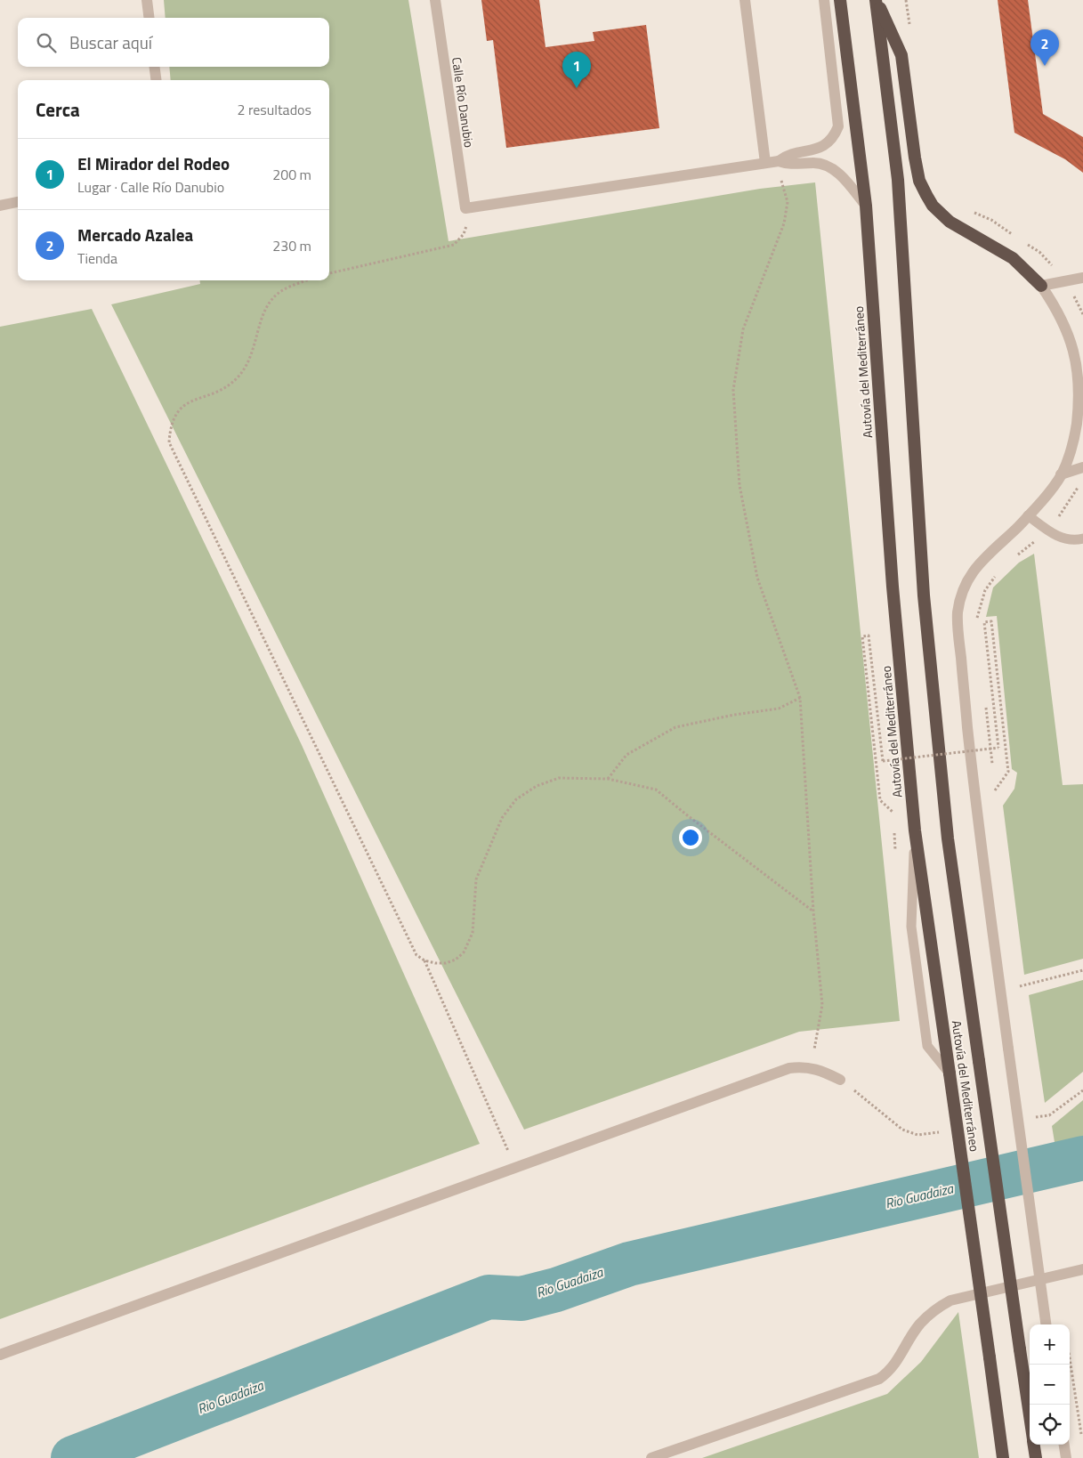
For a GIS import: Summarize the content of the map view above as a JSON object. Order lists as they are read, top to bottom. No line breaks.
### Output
{"streets":{"highway":["Autovía del Mediterráneo"],"street":["Calle Río Danubio"]},"water":["Rio Guadaiza"],"page":{"search":"Buscar aquí","pins":["2","1"],"heading":["Cerca","2 resultados"],"list":[{"mark":"1","name":"El Mirador del Rodeo","note":"Lugar · Calle Río Danubio","value":"200 m"},{"mark":"2","name":"Mercado Azalea","note":"Tienda","value":"230 m"}],"map_buttons":["+","−"]}}
